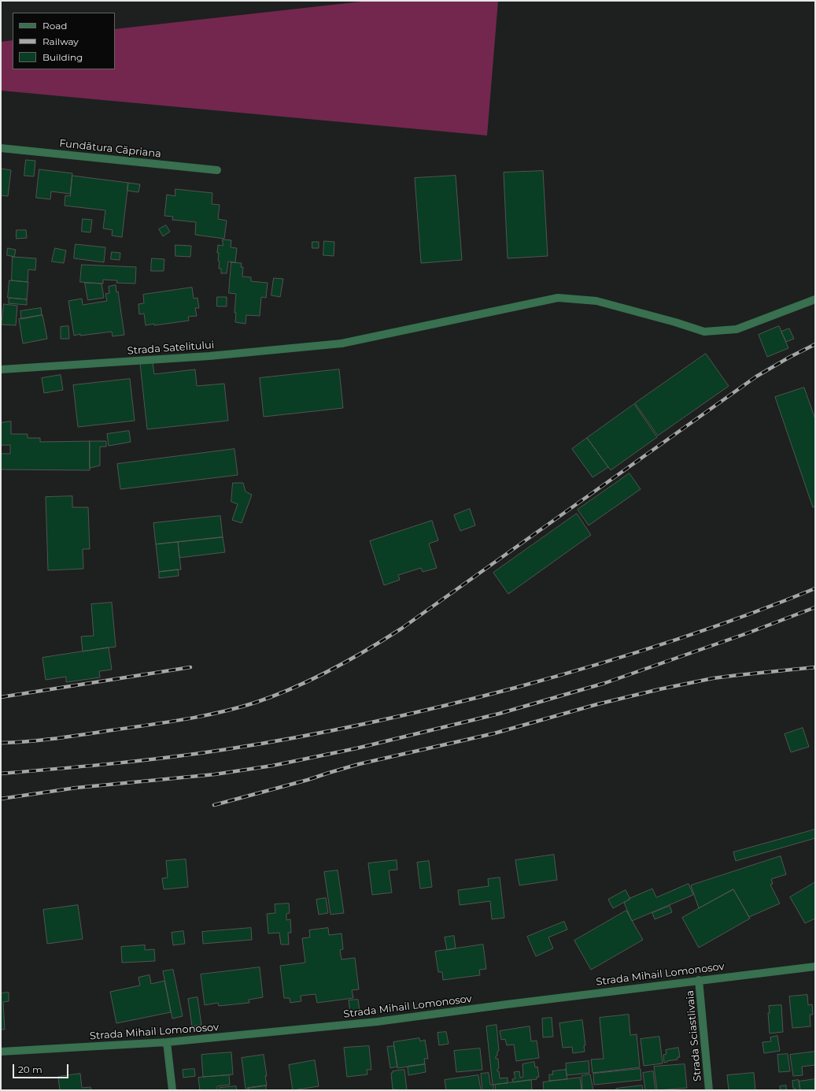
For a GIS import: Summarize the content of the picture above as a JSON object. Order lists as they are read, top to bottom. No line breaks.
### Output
{"streets":{"street":["Fundătura Căpriana","Strada Satelitului","Strada Mihail Lomonosov","Strada Sciastlivaia"]},"crossings":[["Strada Mihail Lomonosov","Strada Sciastlivaia"]],"legend":["Road","Railway","Building"],"scale_bar":"20 m"}
